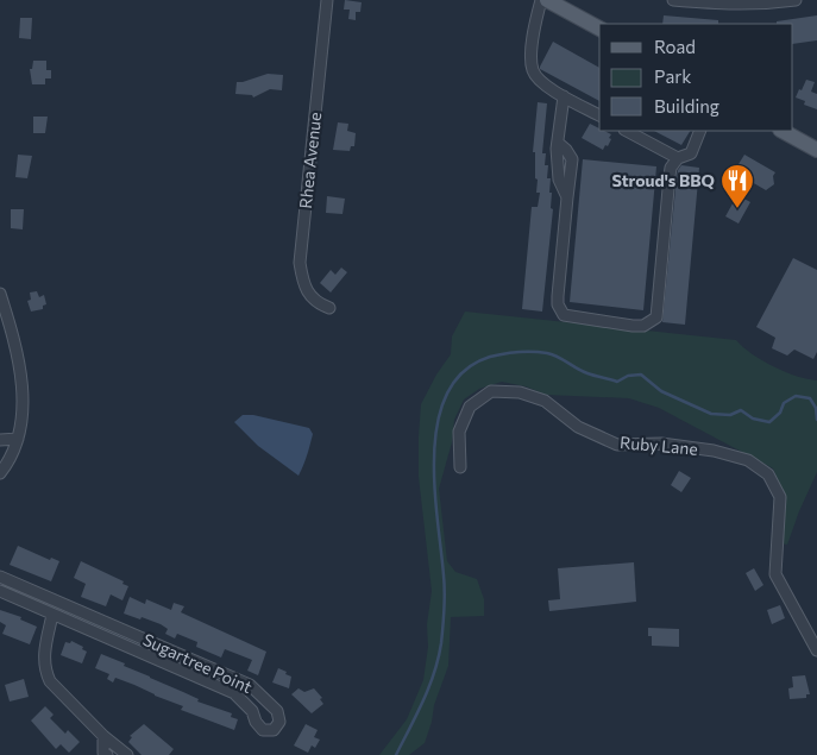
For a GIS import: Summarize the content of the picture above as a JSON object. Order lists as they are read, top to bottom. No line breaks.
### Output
{"streets":{"street":["Rhea Avenue","Ruby Lane","Sugartree Point"]},"places":{"restaurant":["Stroud's BBQ"]},"legend":["Road","Park","Building"]}
